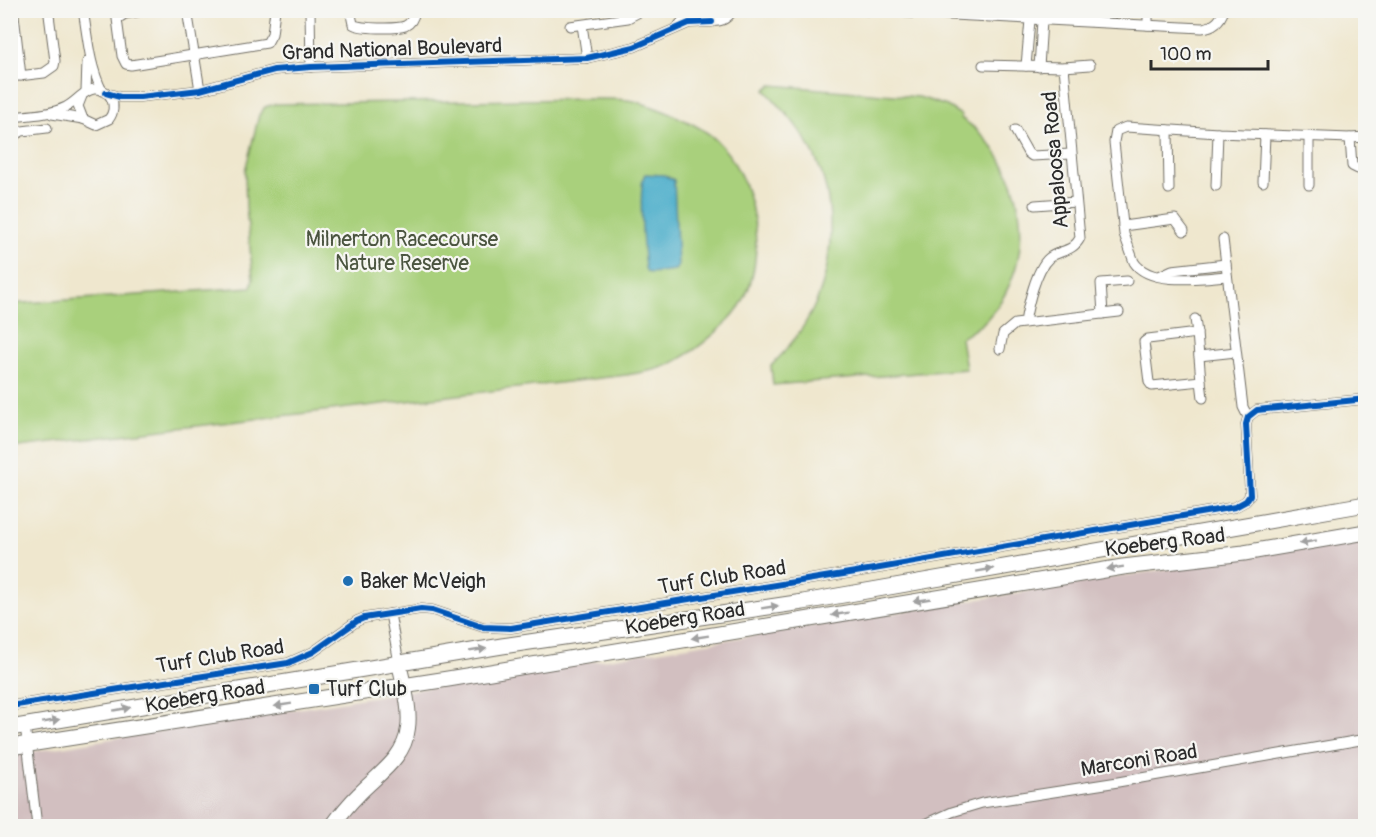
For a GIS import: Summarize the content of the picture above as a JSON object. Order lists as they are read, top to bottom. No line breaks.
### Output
{"streets":{"main road":["Koeberg Road"],"street":["Grand National Boulevard","Appaloosa Road","Turf Club Road","Marconi Road"]},"parks":["Milnerton Racecourse Nature Reserve"],"places":{"other":["Baker McVeigh"],"transit":["Turf Club"]},"scale_bar":"100 m"}
